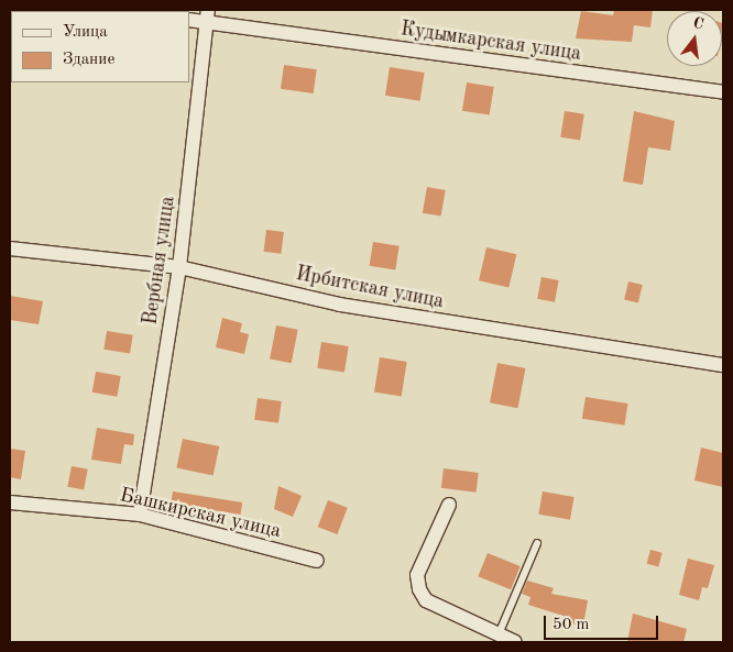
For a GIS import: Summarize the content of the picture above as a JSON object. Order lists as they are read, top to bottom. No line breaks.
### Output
{"streets":{"street":["Кудымкарская улица","Вербная улица","Ирбитская улица","Башкирская улица"]},"crossings":[["Кудымкарская улица","Вербная улица"],["Вербная улица","Ирбитская улица"],["Вербная улица","Башкирская улица"]],"legend":["Улица","Здание"],"scale_bar":"50 m","north":"top"}
